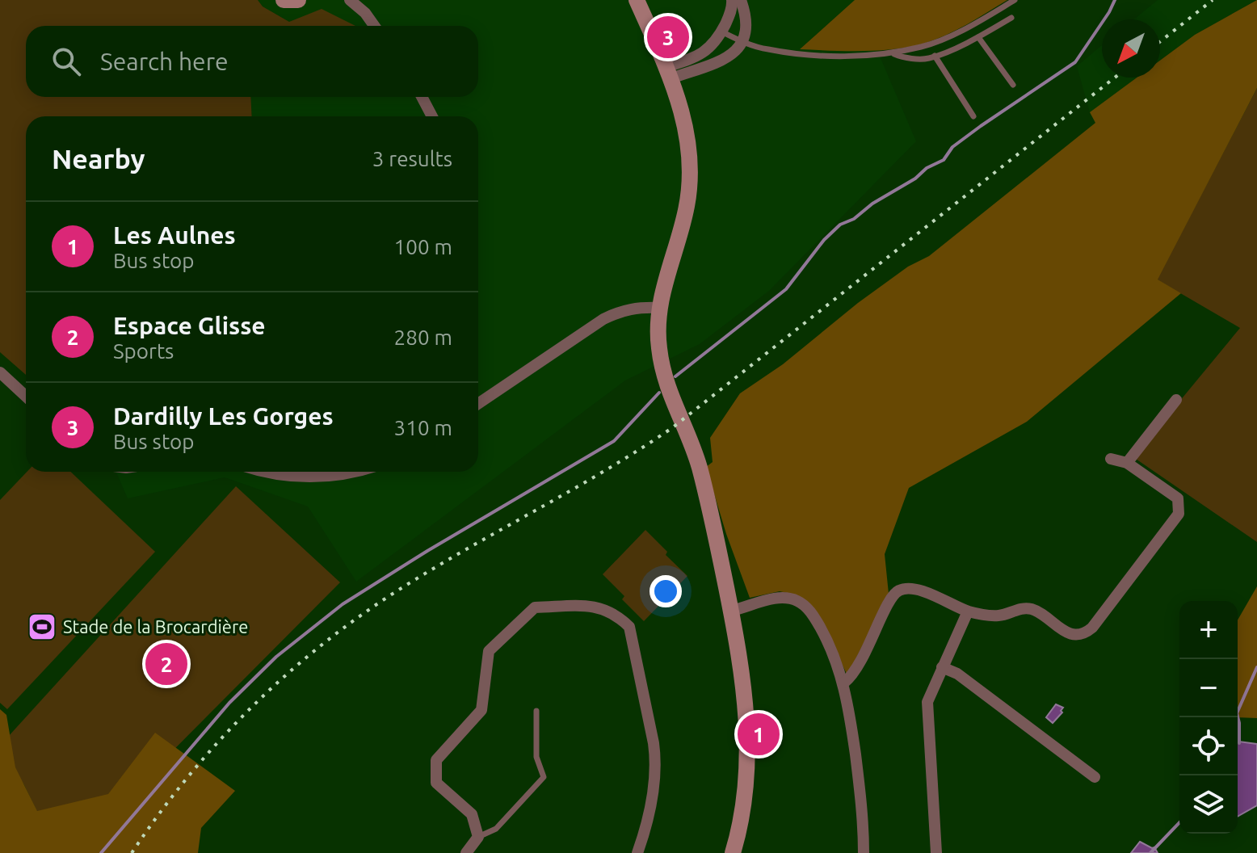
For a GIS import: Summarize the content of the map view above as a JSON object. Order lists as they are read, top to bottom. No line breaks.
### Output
{"places":{"sports":["Stade de la Brocardière"]},"north":"bottom left","page":{"pins":["3","2","1"],"search":"Search here","heading":["Nearby","3 results"],"list":[{"mark":"1","name":"Les Aulnes","note":"Bus stop","value":"100 m"},{"mark":"2","name":"Espace Glisse","note":"Sports","value":"280 m"},{"mark":"3","name":"Dardilly Les Gorges","note":"Bus stop","value":"310 m"}],"map_buttons":["+","−"]}}
